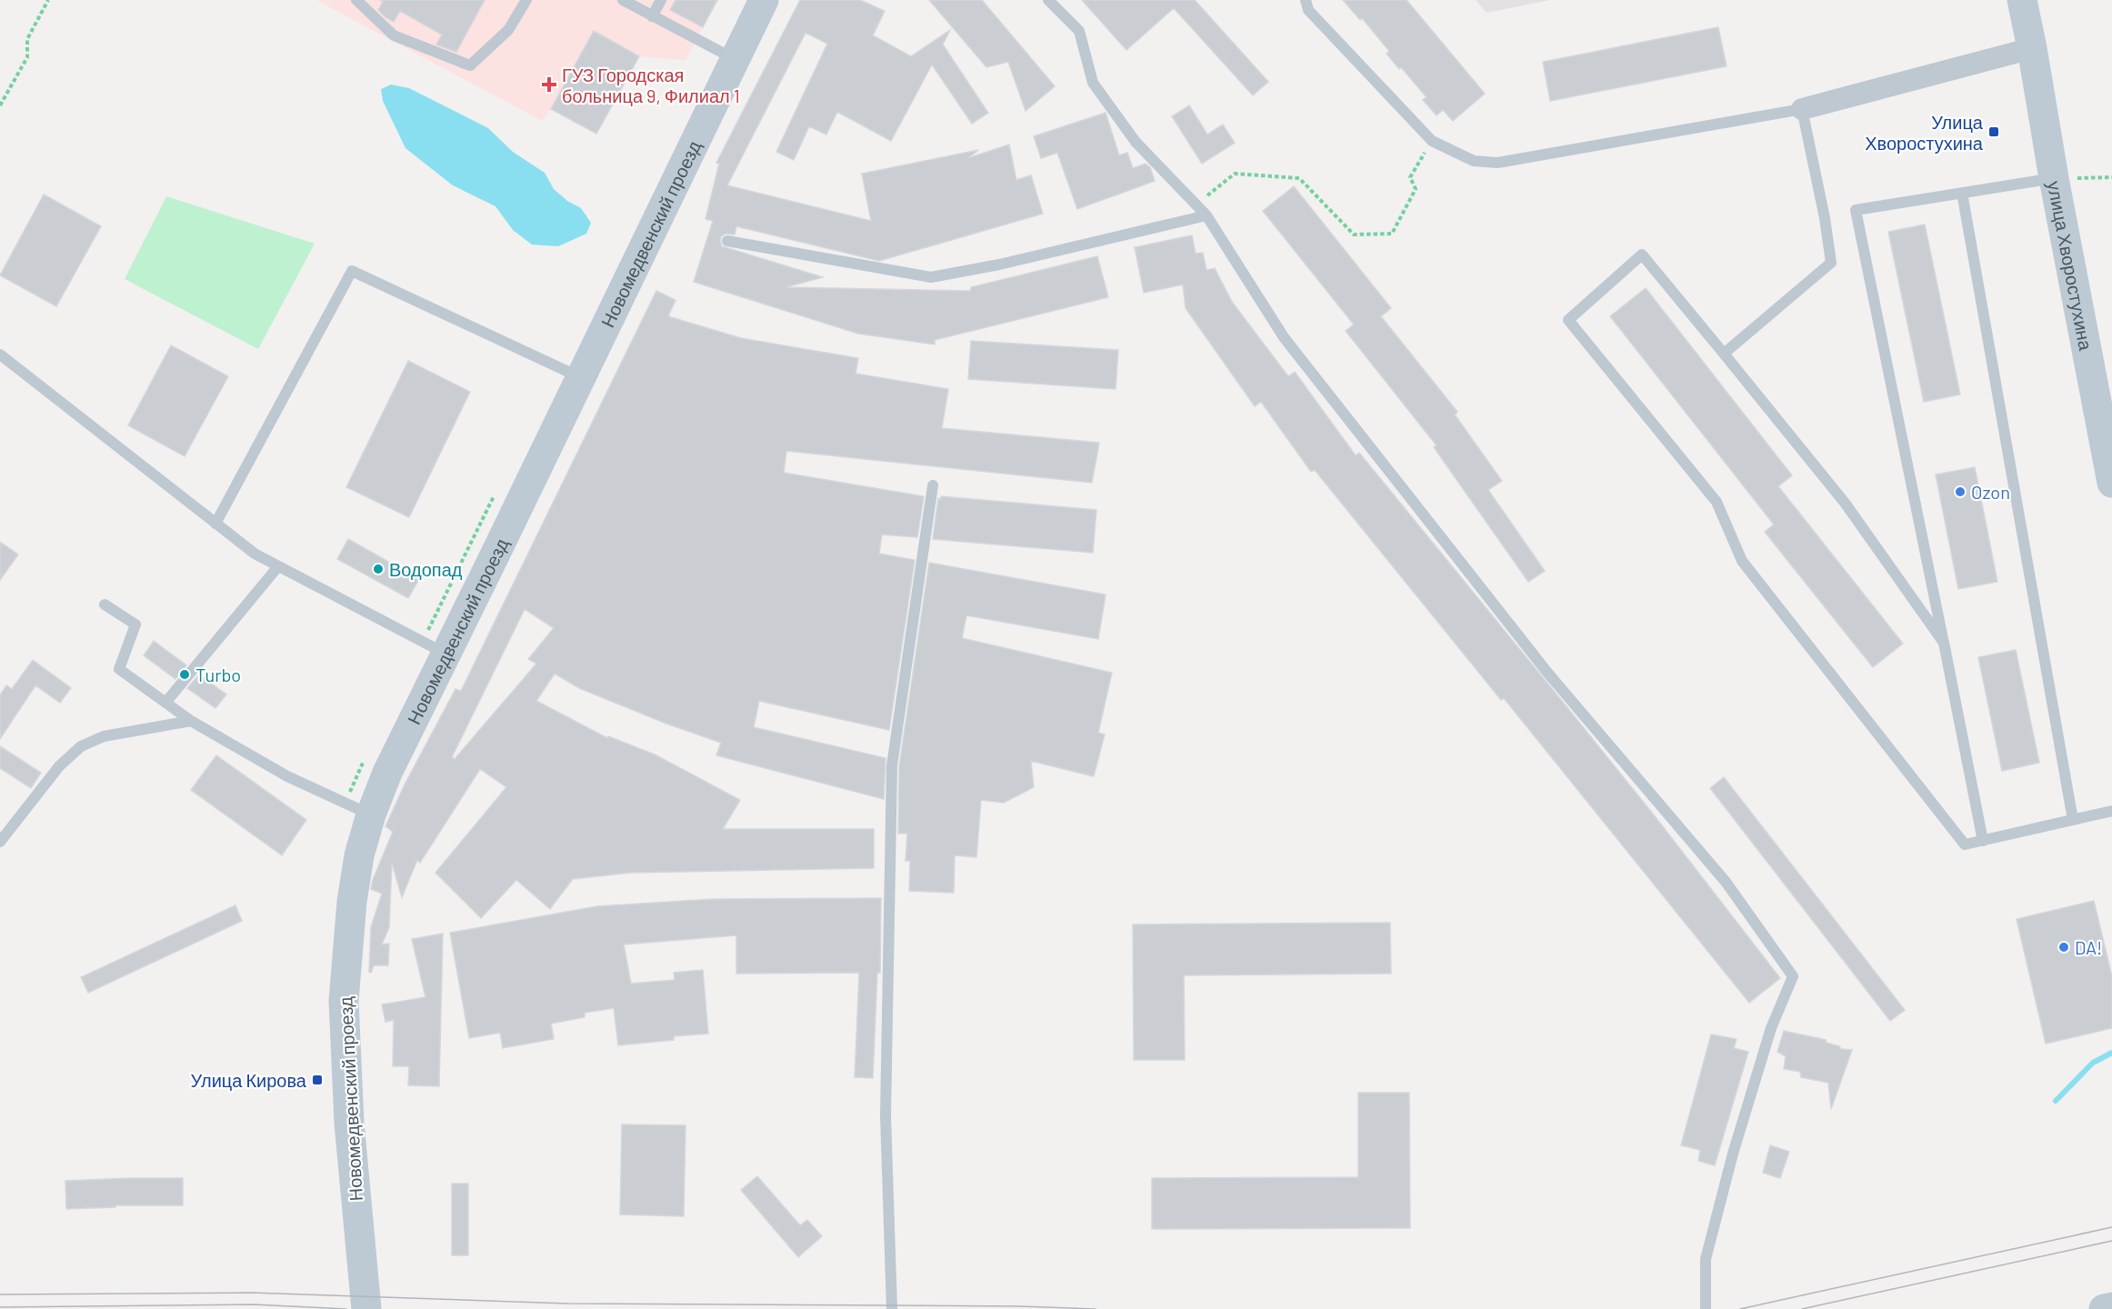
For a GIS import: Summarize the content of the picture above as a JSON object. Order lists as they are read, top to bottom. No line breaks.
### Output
{"streets":{"street":["Новомедвенский проезд","улица Хворостухина"]},"places":{"health":["ГУЗ Городская больница 9, Филиал 1"],"transit":["Улица Хворостухина","Улица Кирова"],"other":["Ozon","Водопад","Turbo","DA!"]}}
